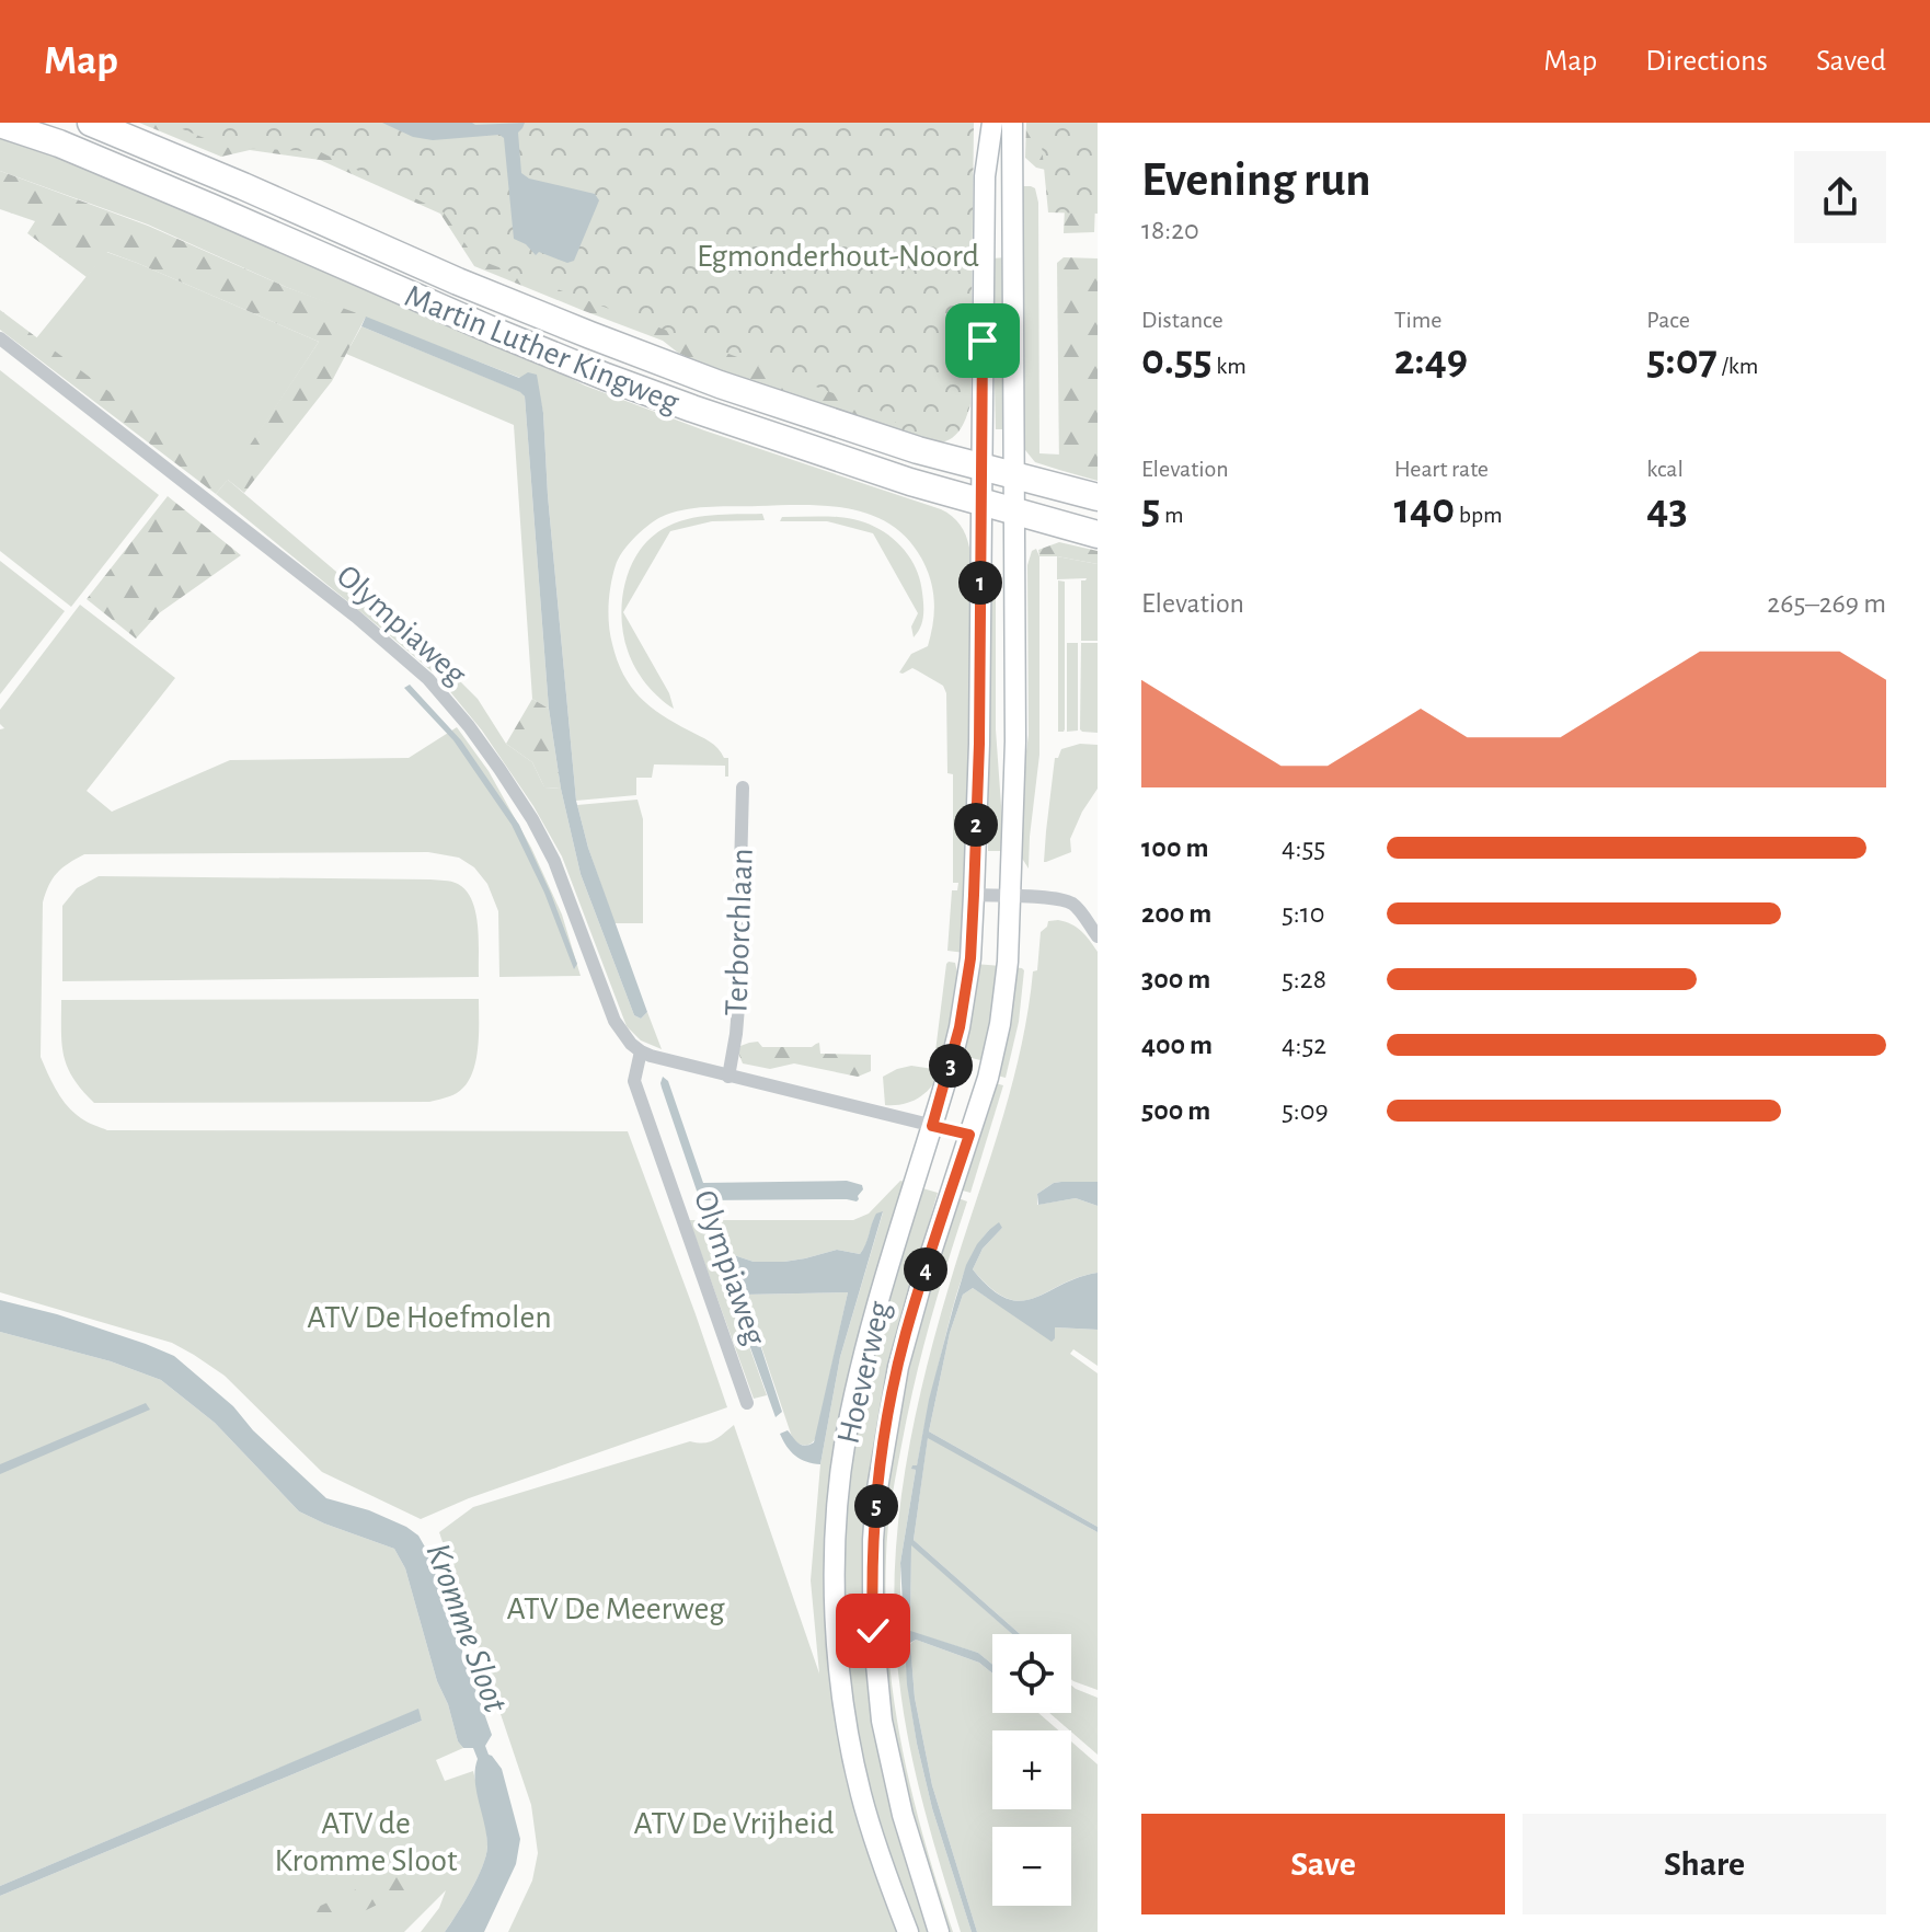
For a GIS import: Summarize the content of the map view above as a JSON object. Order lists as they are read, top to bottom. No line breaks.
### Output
{"streets":{"highway":["Martin Luther Kingweg"],"main road":["Hoeverweg"],"street":["Olympiaweg","Terborchlaan"]},"water":["Kromme Sloot"],"parks":["Egmonderhout-Noord","ATV De Hoefmolen","ATV De Meerweg","ATV de Kromme Sloot","ATV De Vrijheid"],"page":{"header":"Map","nav":["Map","Directions","Saved"],"heading":["Evening run","18:20"],"stats":[["Distance","0.55 km"],["Time","2:49"],["Pace","5:07 /km"],["Elevation","5 m"],["Heart rate","140 bpm"],["kcal","43"]],"pins":["1","2","3","4","5"],"chart":["Elevation","265–269 m"],"list":[{"name":"100 m","note":"4:55"},{"name":"200 m","note":"5:10"},{"name":"300 m","note":"5:28"},{"name":"400 m","note":"4:52"},{"name":"500 m","note":"5:09"}],"map_buttons":["+","−"],"buttons":["Save","Share"]}}
